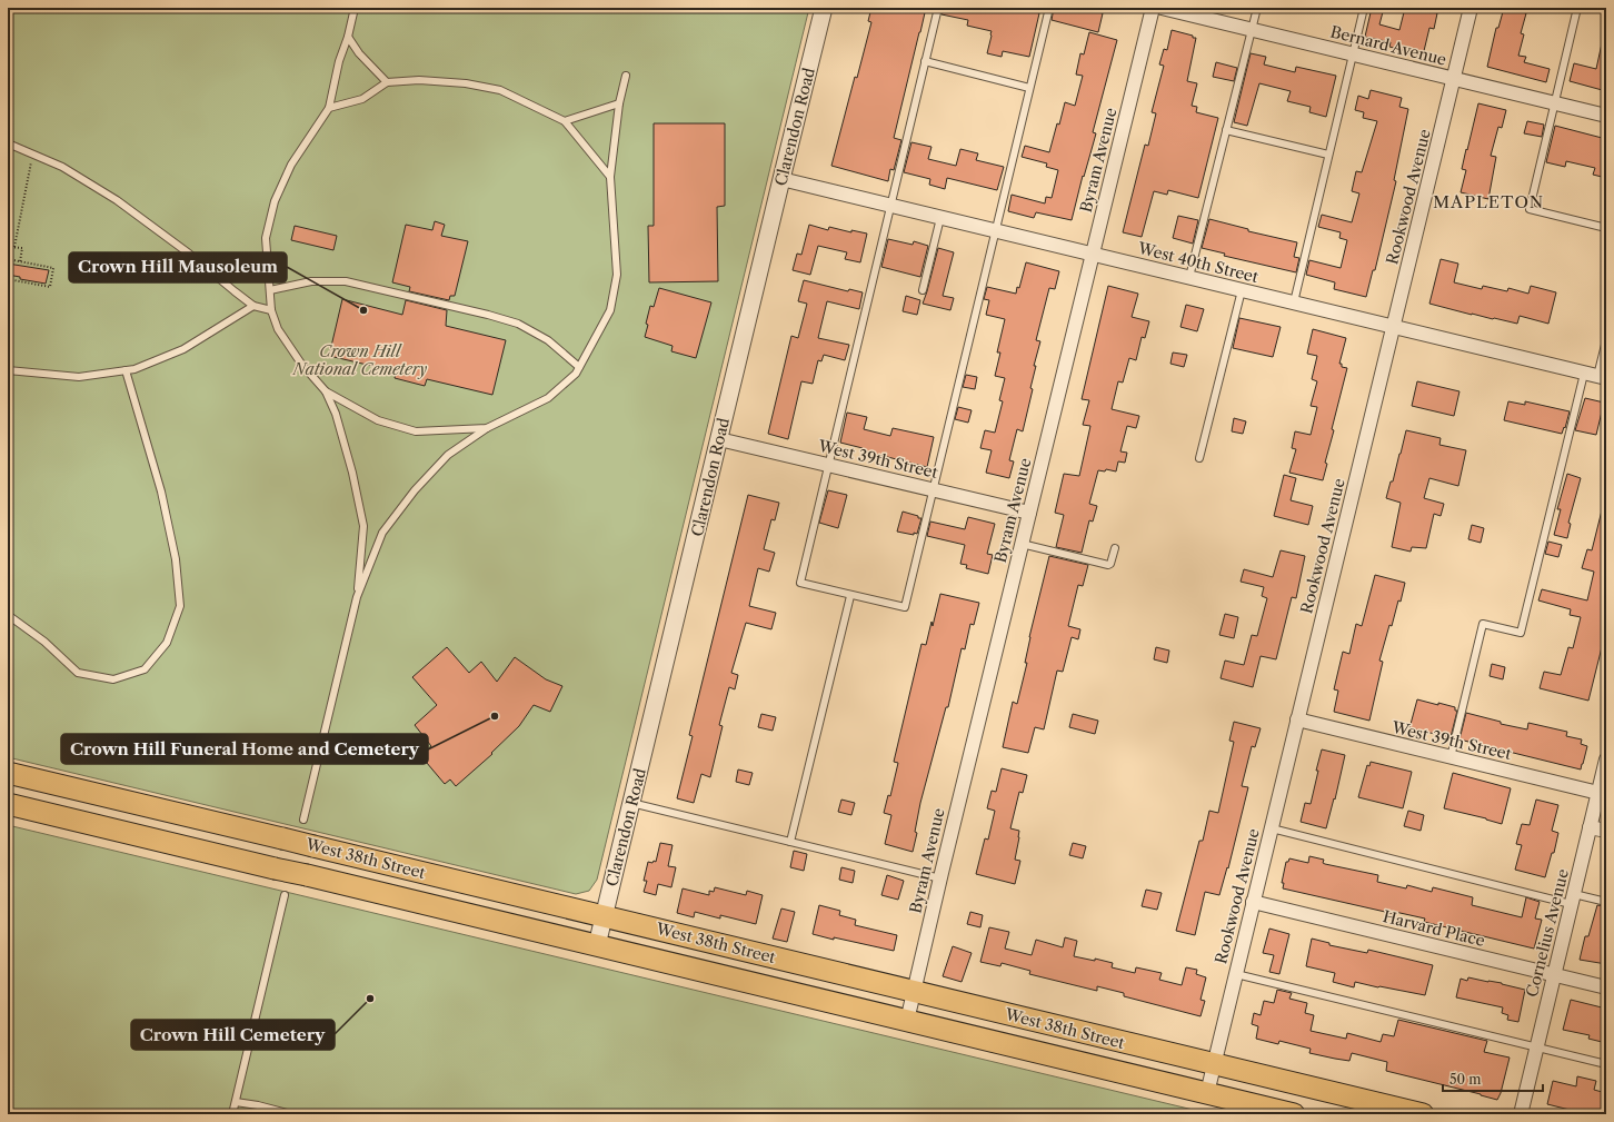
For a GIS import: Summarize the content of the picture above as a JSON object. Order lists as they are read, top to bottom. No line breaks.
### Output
{"streets":{"main road":["West 38th Street"],"street":["Bernard Avenue","Clarendon Road","Byram Avenue","Rookwood Avenue","West 40th Street","West 39th Street","Harvard Place","Cornelius Avenue"]},"crossings":[["Bernard Avenue","Rookwood Avenue"],["Clarendon Road","West 40th Street"],["Clarendon Road","West 39th Street"],["Clarendon Road","West 38th Street"],["Byram Avenue","West 40th Street"],["Byram Avenue","West 39th Street"],["Byram Avenue","West 38th Street"],["Rookwood Avenue","West 40th Street"],["Rookwood Avenue","West 39th Street"],["Rookwood Avenue","West 38th Street"],["Rookwood Avenue","Harvard Place"],["West 39th Street","Cornelius Avenue"],["Harvard Place","Cornelius Avenue"]],"districts":["MAPLETON"],"parks":["Crown Hill National Cemetery"],"places":["Crown Hill Mausoleum","Crown Hill Funeral Home and Cemetery","Crown Hill Cemetery"],"scale_bar":"50 m"}
